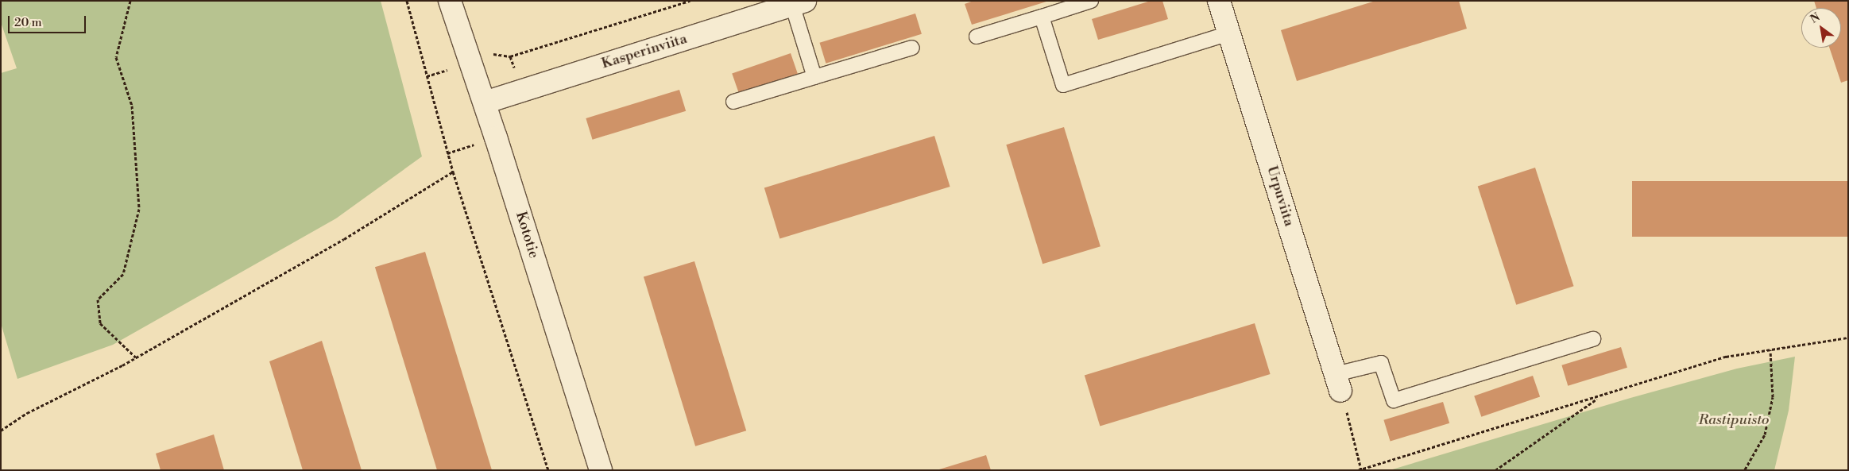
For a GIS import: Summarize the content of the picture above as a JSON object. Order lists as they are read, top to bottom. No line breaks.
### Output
{"streets":{"street":["Kasperinviita","Urpuviita","Kototie"]},"crossings":[["Kasperinviita","Kototie"]],"parks":["Rastipuisto"],"scale_bar":"20 m","north":"top left"}
